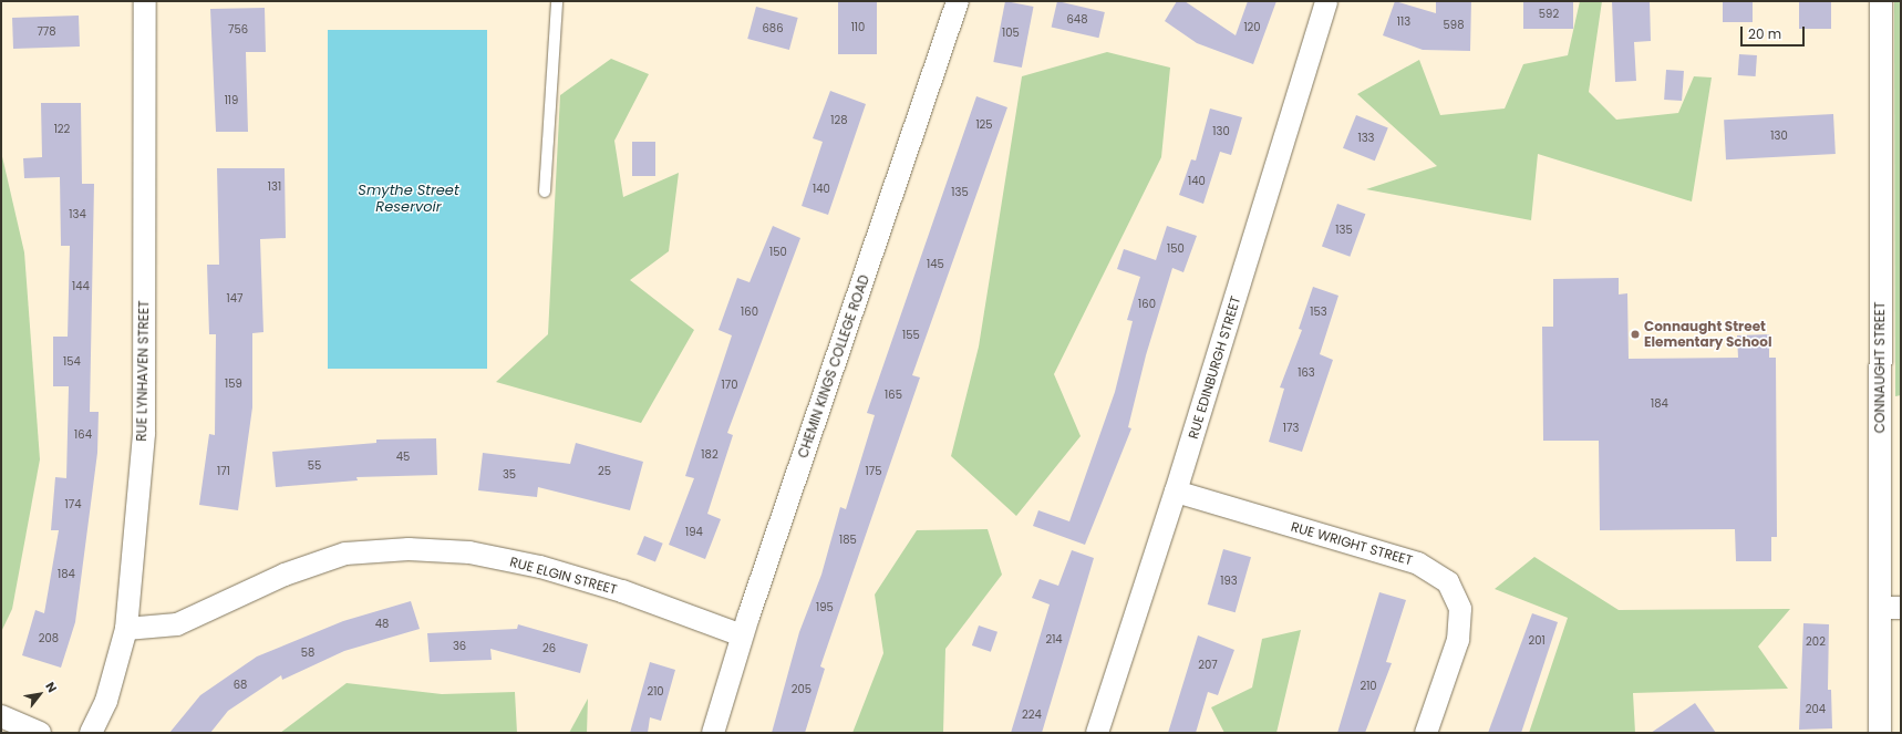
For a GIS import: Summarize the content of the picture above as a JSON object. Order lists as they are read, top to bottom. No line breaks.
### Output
{"streets":{"street":["CHEMIN KINGS COLLEGE ROAD","RUE EDINBURGH STREET","CONNAUGHT STREET","RUE LYNHAVEN STREET","RUE WRIGHT STREET","RUE ELGIN STREET"]},"crossings":[["CHEMIN KINGS COLLEGE ROAD","RUE ELGIN STREET"],["RUE EDINBURGH STREET","RUE WRIGHT STREET"],["RUE LYNHAVEN STREET","RUE ELGIN STREET"]],"water":["Smythe Street Reservoir"],"places":["Connaught Street Elementary School"],"house_numbers":["592","648","113","598","110","120","686","756","778","105","119","128","125","122","130","130","133","140","131","140","135","134","135","150","150","145","144","147","160","160","153","155","154","163","159","170","165","184","173","164","182","45","55","171","25","175","35","174","194","185","184","193","195","48","208","214","201","202","36","26","58","207","68","210","205","210","204","224"],"scale_bar":"20 m","north":"top right"}
